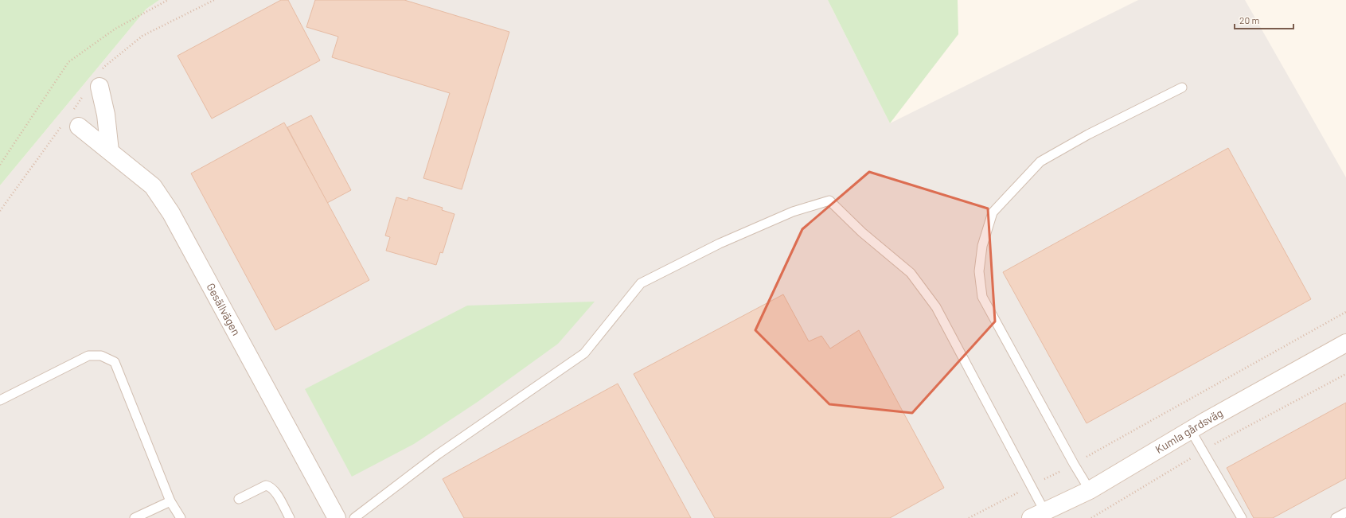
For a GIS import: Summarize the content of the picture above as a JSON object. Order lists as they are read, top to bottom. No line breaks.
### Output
{"streets":{"street":["Gesällvägen","Kumla gårdsväg"]},"scale_bar":"20 m"}
